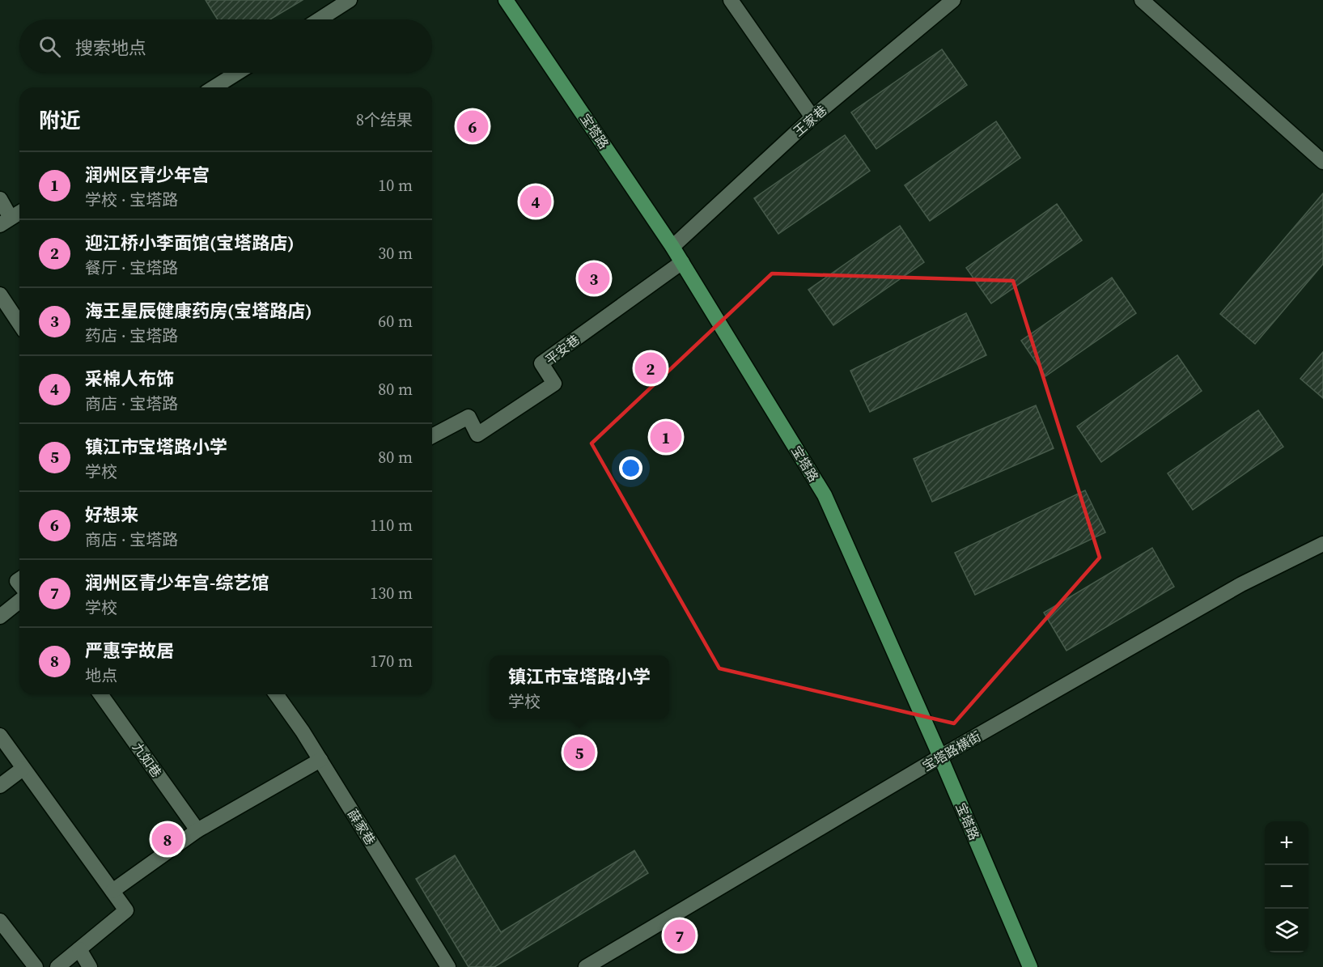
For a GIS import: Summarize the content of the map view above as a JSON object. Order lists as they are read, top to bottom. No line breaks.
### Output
{"streets":{"main road":["宝塔路"],"street":["王家巷","平安巷","宝塔路横街","九如巷","薛家巷"]},"crossings":[["王家巷","宝塔路"],["宝塔路","平安巷"],["宝塔路","宝塔路横街"]],"page":{"search":"搜索地点","heading":["附近","8个结果"],"pins":["6","4","3","2","1","5","8","7"],"list":[{"mark":"1","name":"润州区青少年宫","note":"学校 · 宝塔路","value":"10 m"},{"mark":"2","name":"迎江桥小李面馆(宝塔路店)","note":"餐厅 · 宝塔路","value":"30 m"},{"mark":"3","name":"海王星辰健康药房(宝塔路店)","note":"药店 · 宝塔路","value":"60 m"},{"mark":"4","name":"采棉人布饰","note":"商店 · 宝塔路","value":"80 m"},{"mark":"5","name":"镇江市宝塔路小学","note":"学校","value":"80 m"},{"mark":"6","name":"好想来","note":"商店 · 宝塔路","value":"110 m"},{"mark":"7","name":"润州区青少年宫-综艺馆","note":"学校","value":"130 m"},{"mark":"8","name":"严惠宇故居","note":"地点","value":"170 m"}],"popup":["镇江市宝塔路小学","学校"],"map_buttons":["+","−"]}}
